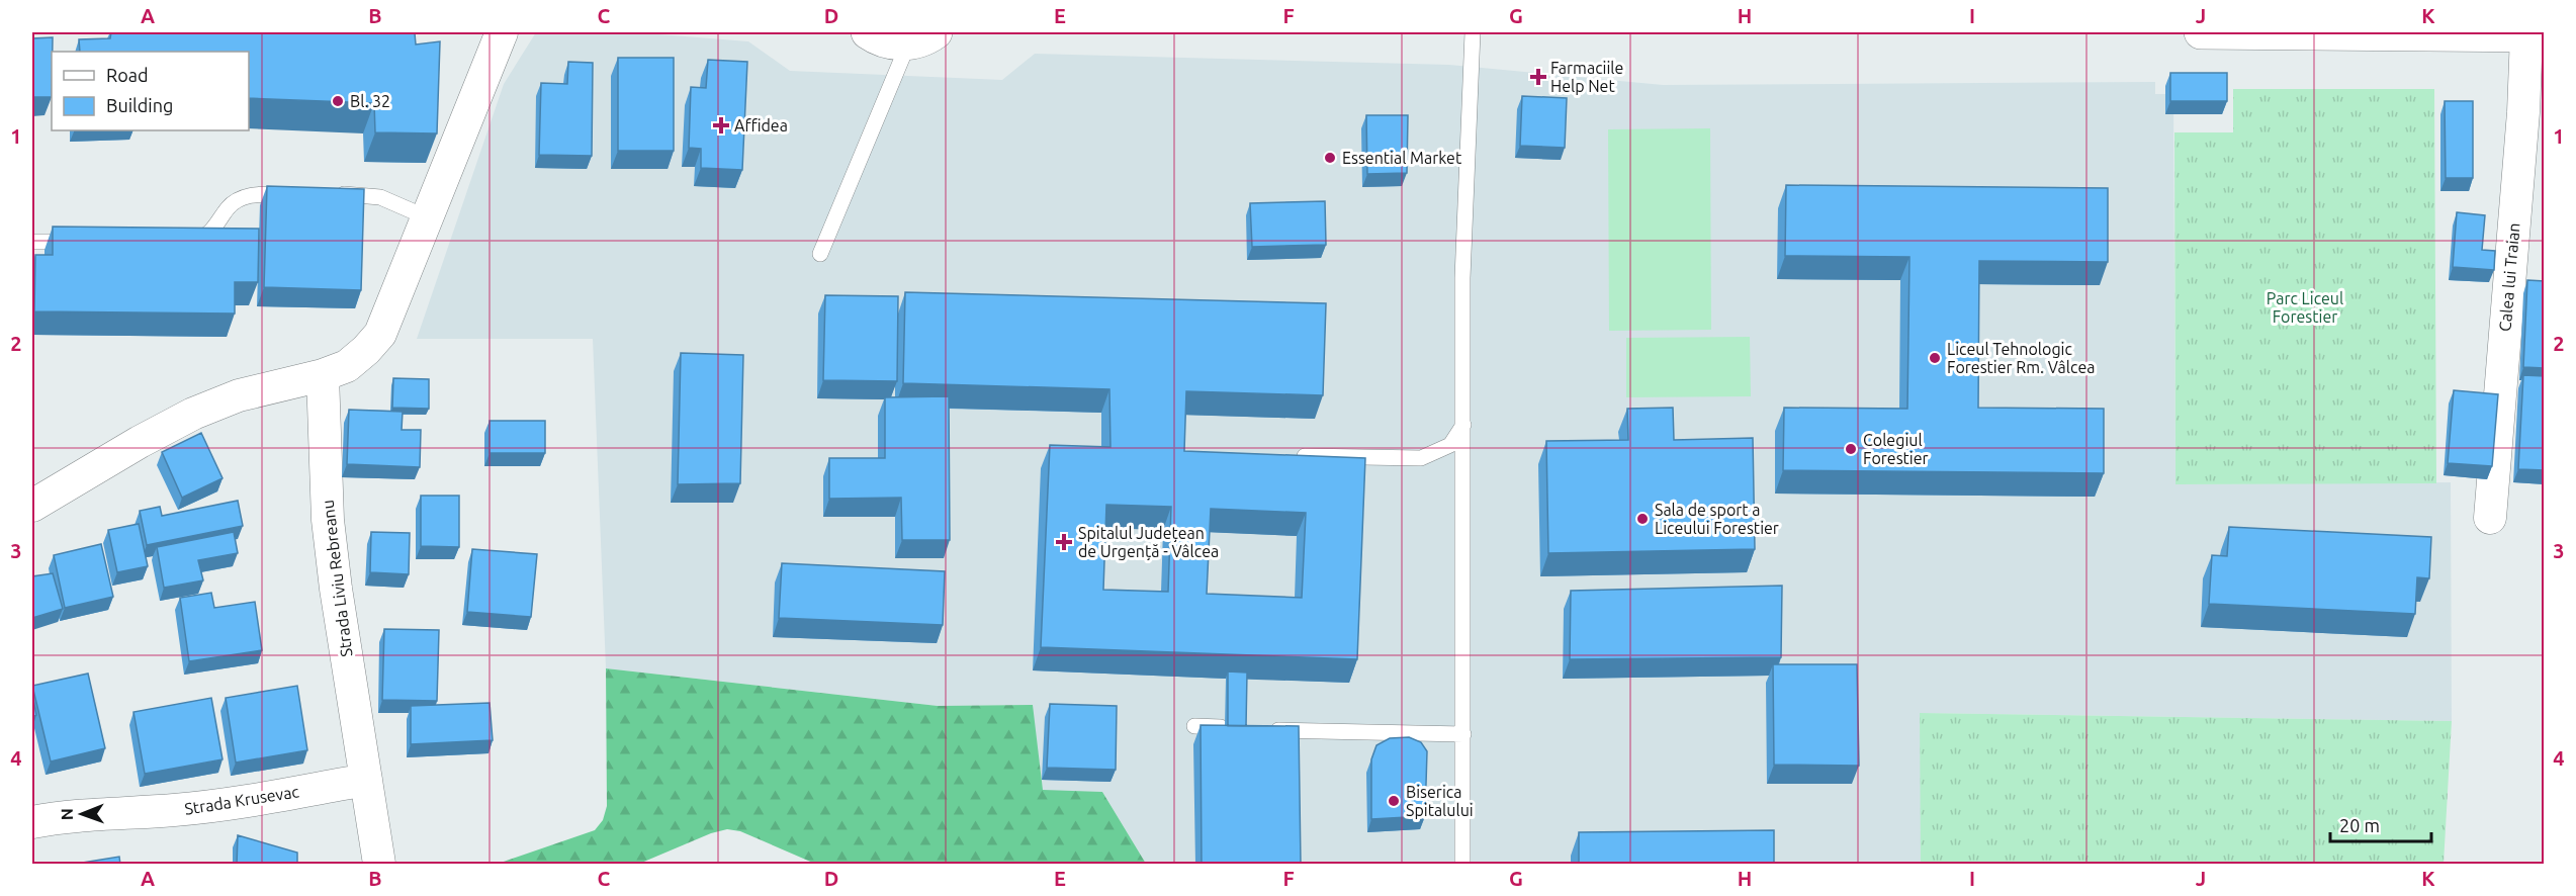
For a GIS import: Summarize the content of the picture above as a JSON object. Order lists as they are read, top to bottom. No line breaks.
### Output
{"streets":{"main road":["Calea lui Traian"],"street":["Strada Liviu Rebreanu","Strada Krusevac"]},"crossings":[["Strada Liviu Rebreanu","Strada Krusevac"]],"parks":["Parc Liceul Forestier"],"places":{"health":["Farmaciile Help Net","Affidea","Spitalul Județean de Urgență - Vâlcea"],"other":["Bl. 32","Essential Market","Liceul Tehnologic Forestier Rm. Vâlcea","Colegiul Forestier","Sala de sport a Liceului Forestier","Biserica Spitalului"]},"legend":["Road","Building"],"scale_bar":"20 m","north":"left","grid":{"columns":["A","B","C","D","E","F","G","H","I","J","K"],"rows":["1","2","3","4"]}}
